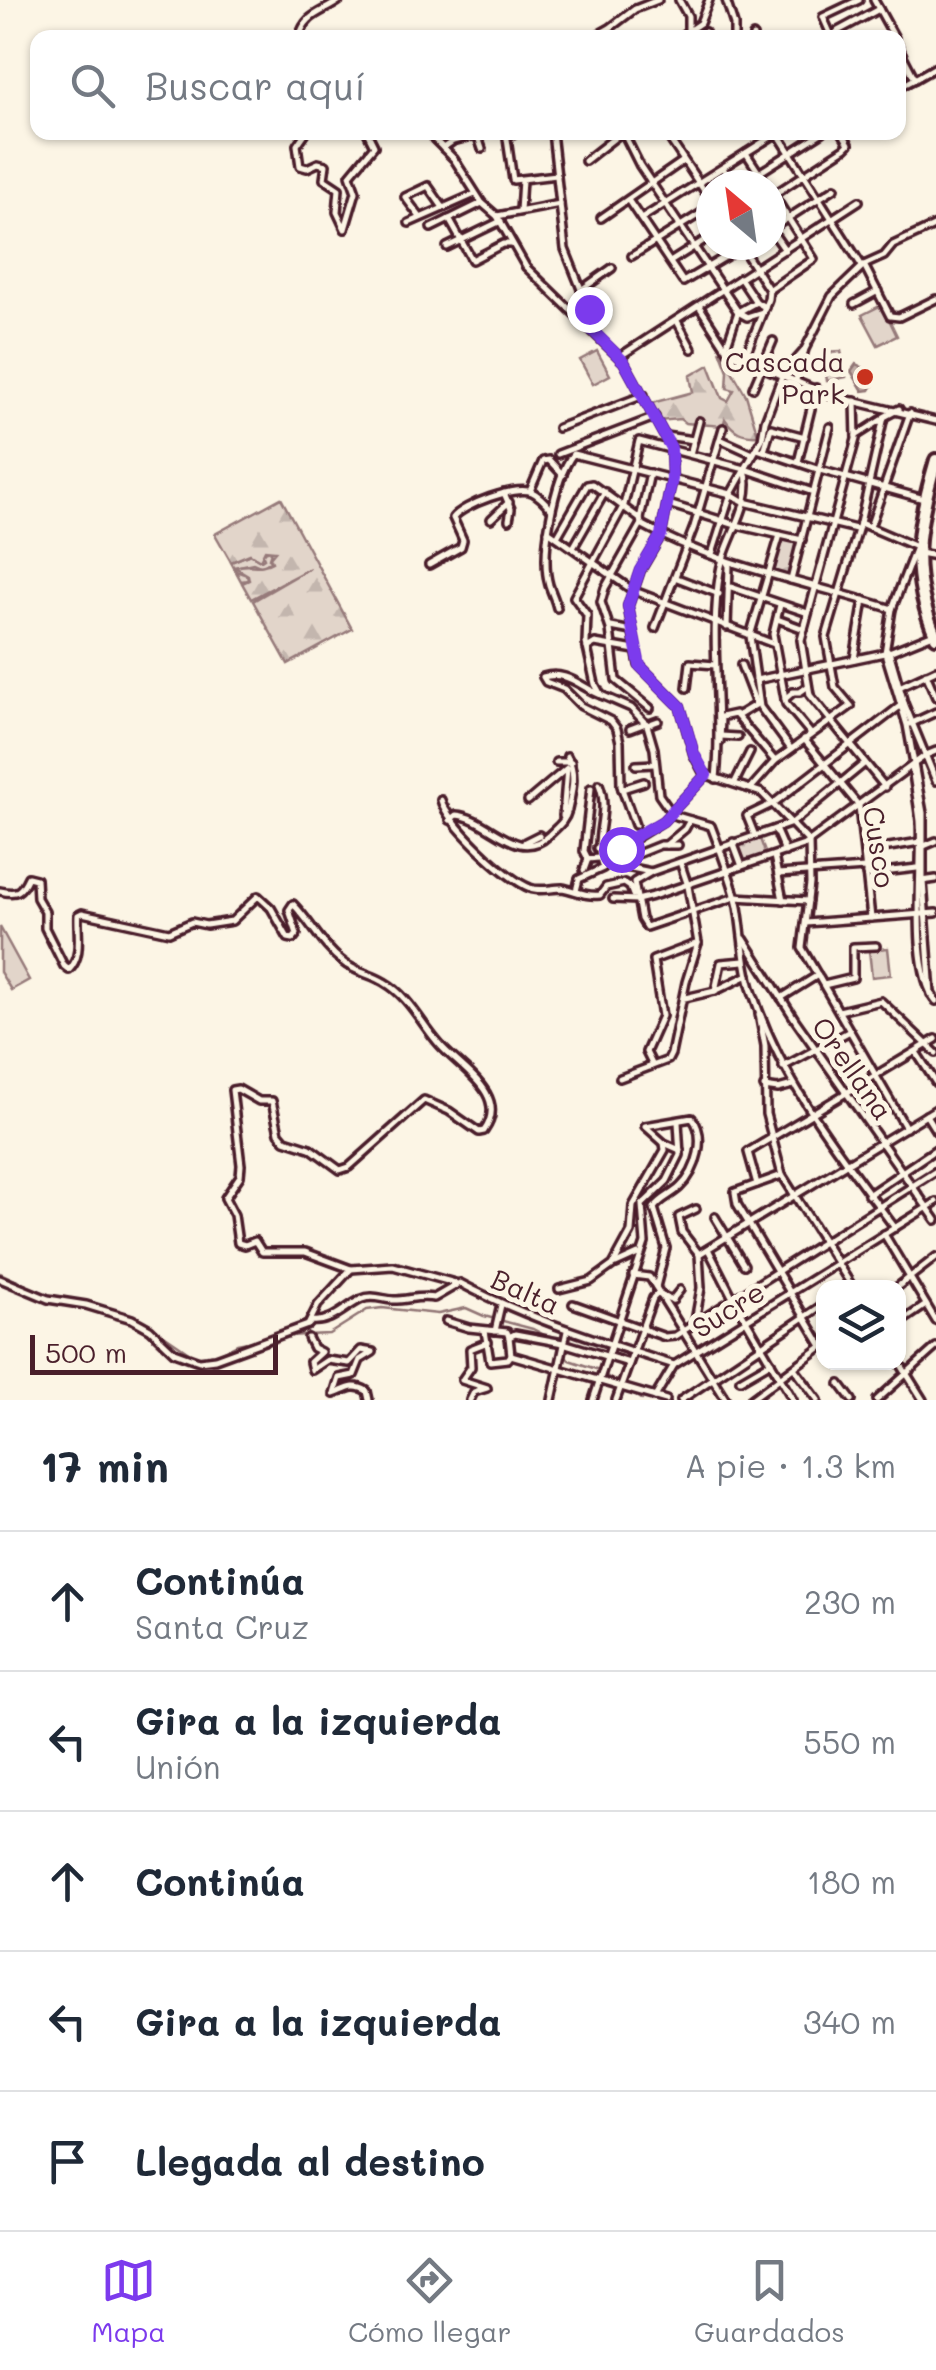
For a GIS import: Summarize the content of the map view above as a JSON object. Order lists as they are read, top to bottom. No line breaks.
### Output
{"streets":{"street":["Cusco","Orellana","Balta","Sucre"]},"crossings":[["Orellana","Sucre"],["Balta","Sucre"]],"places":["Cascada Park"],"scale_bar":"500 m","north":"top left","page":{"search":"Buscar aquí","scale":"500 m","heading":["17 min","A pie · 1.3 km"],"list":[["Continúa","Santa Cruz","230 m"],["Gira a la izquierda","Unión","550 m"],["Continúa","180 m"],["Gira a la izquierda","340 m"],"Llegada al destino"],"nav":["Mapa","Cómo llegar","Guardados"]}}
